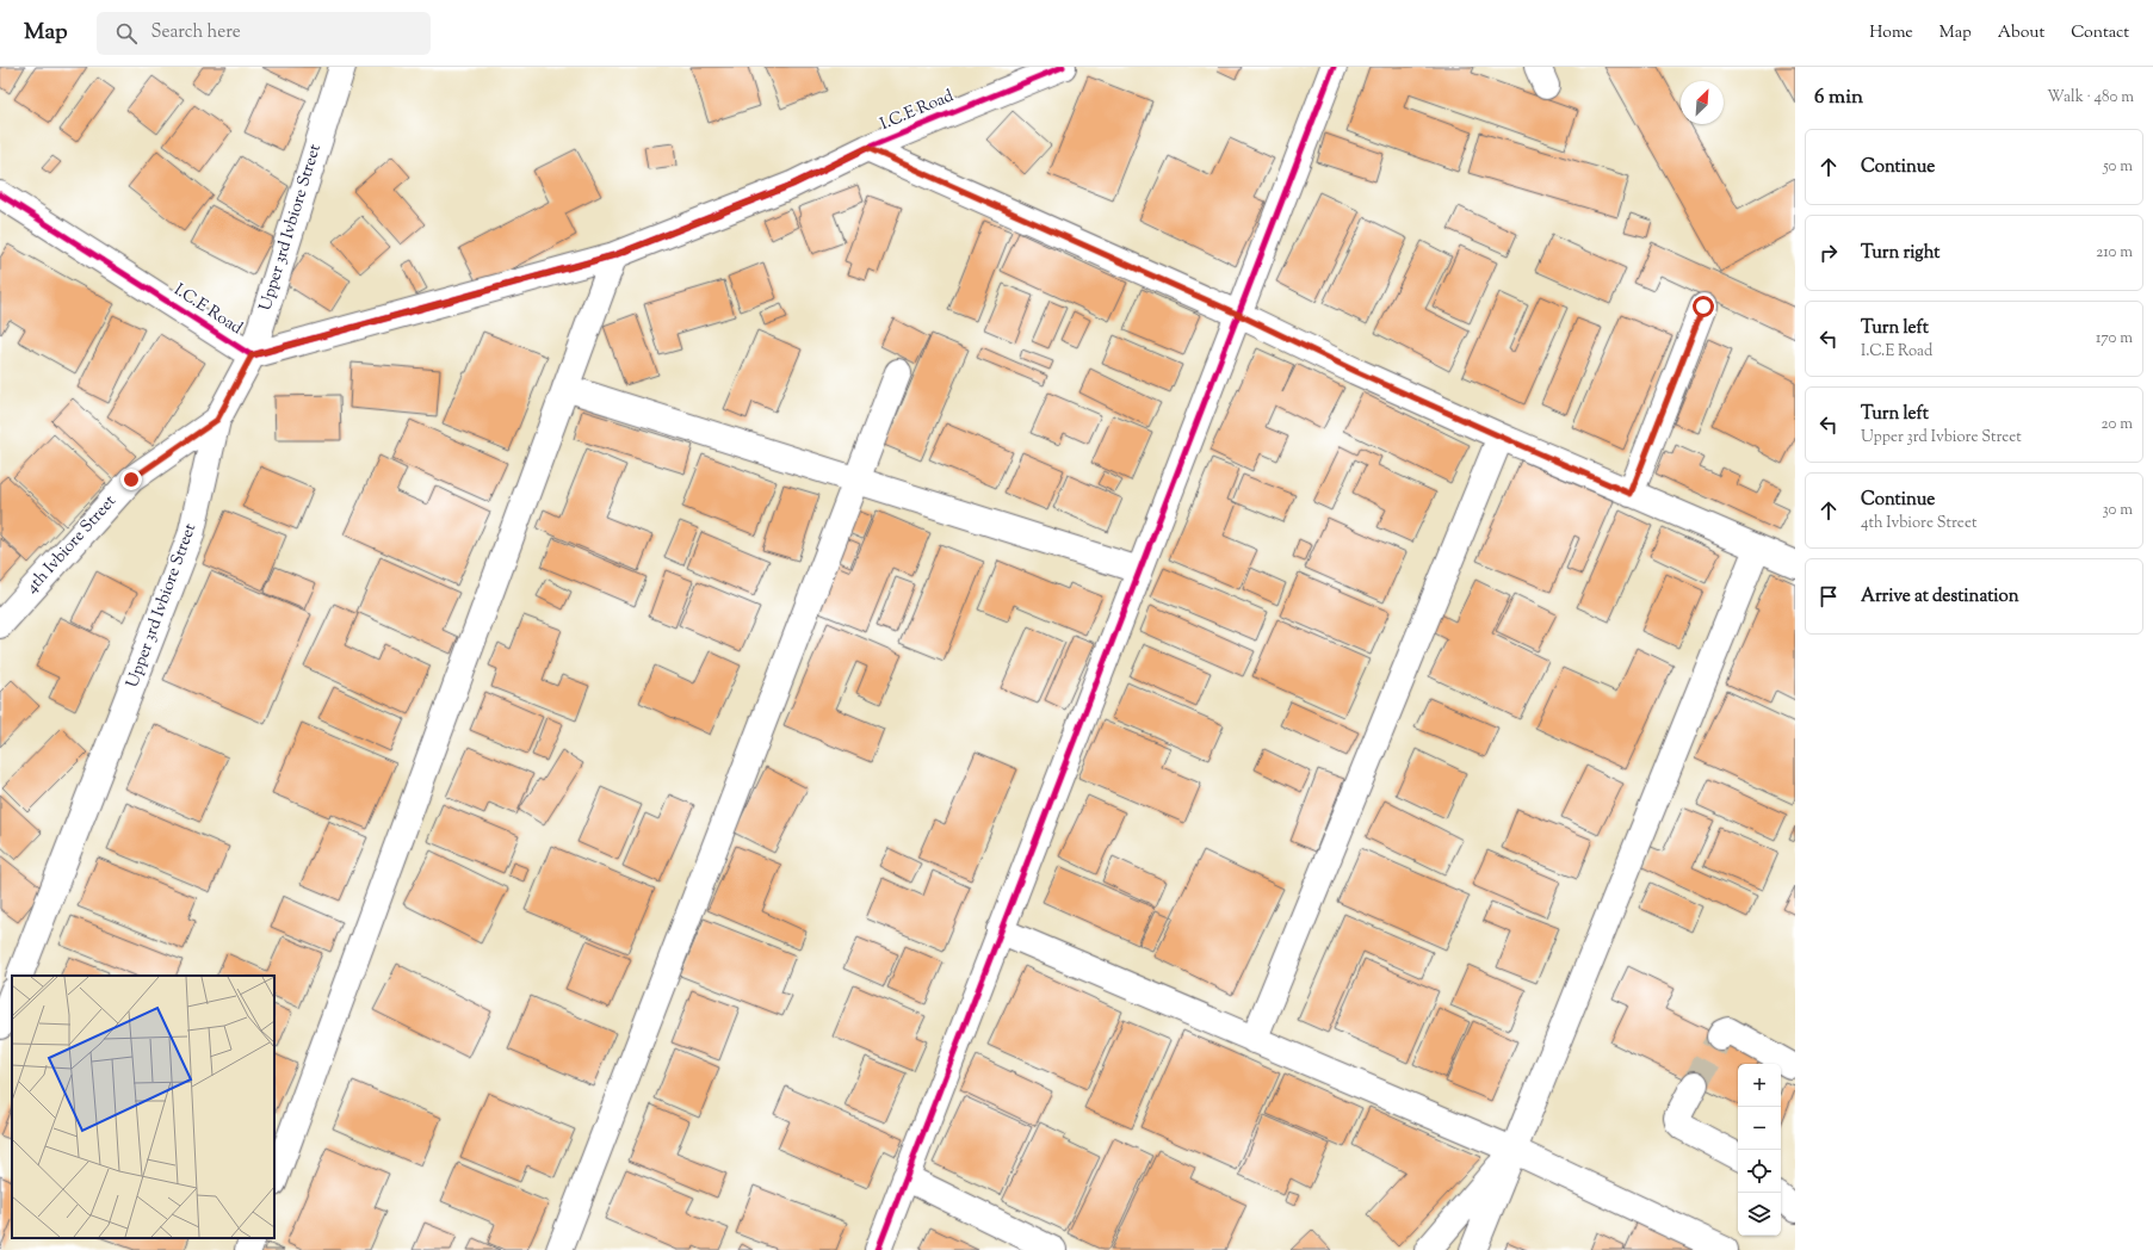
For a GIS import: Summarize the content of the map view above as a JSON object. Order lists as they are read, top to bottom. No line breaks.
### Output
{"streets":{"street":["I.C.E Road","Upper 3rd Ivbiore Street","4th Ivbiore Street"]},"crossings":[["I.C.E Road","Upper 3rd Ivbiore Street"],["Upper 3rd Ivbiore Street","4th Ivbiore Street"]],"north":"top right","page":{"header":"Map","search":"Search here","nav":["Home","Map","About","Contact"],"heading":["6 min","Walk · 480 m"],"list":[["Continue","50 m"],["Turn right","210 m"],["Turn left","I.C.E Road","170 m"],["Turn left","Upper 3rd Ivbiore Street","20 m"],["Continue","4th Ivbiore Street","30 m"],"Arrive at destination"],"map_buttons":["+","−"]}}
